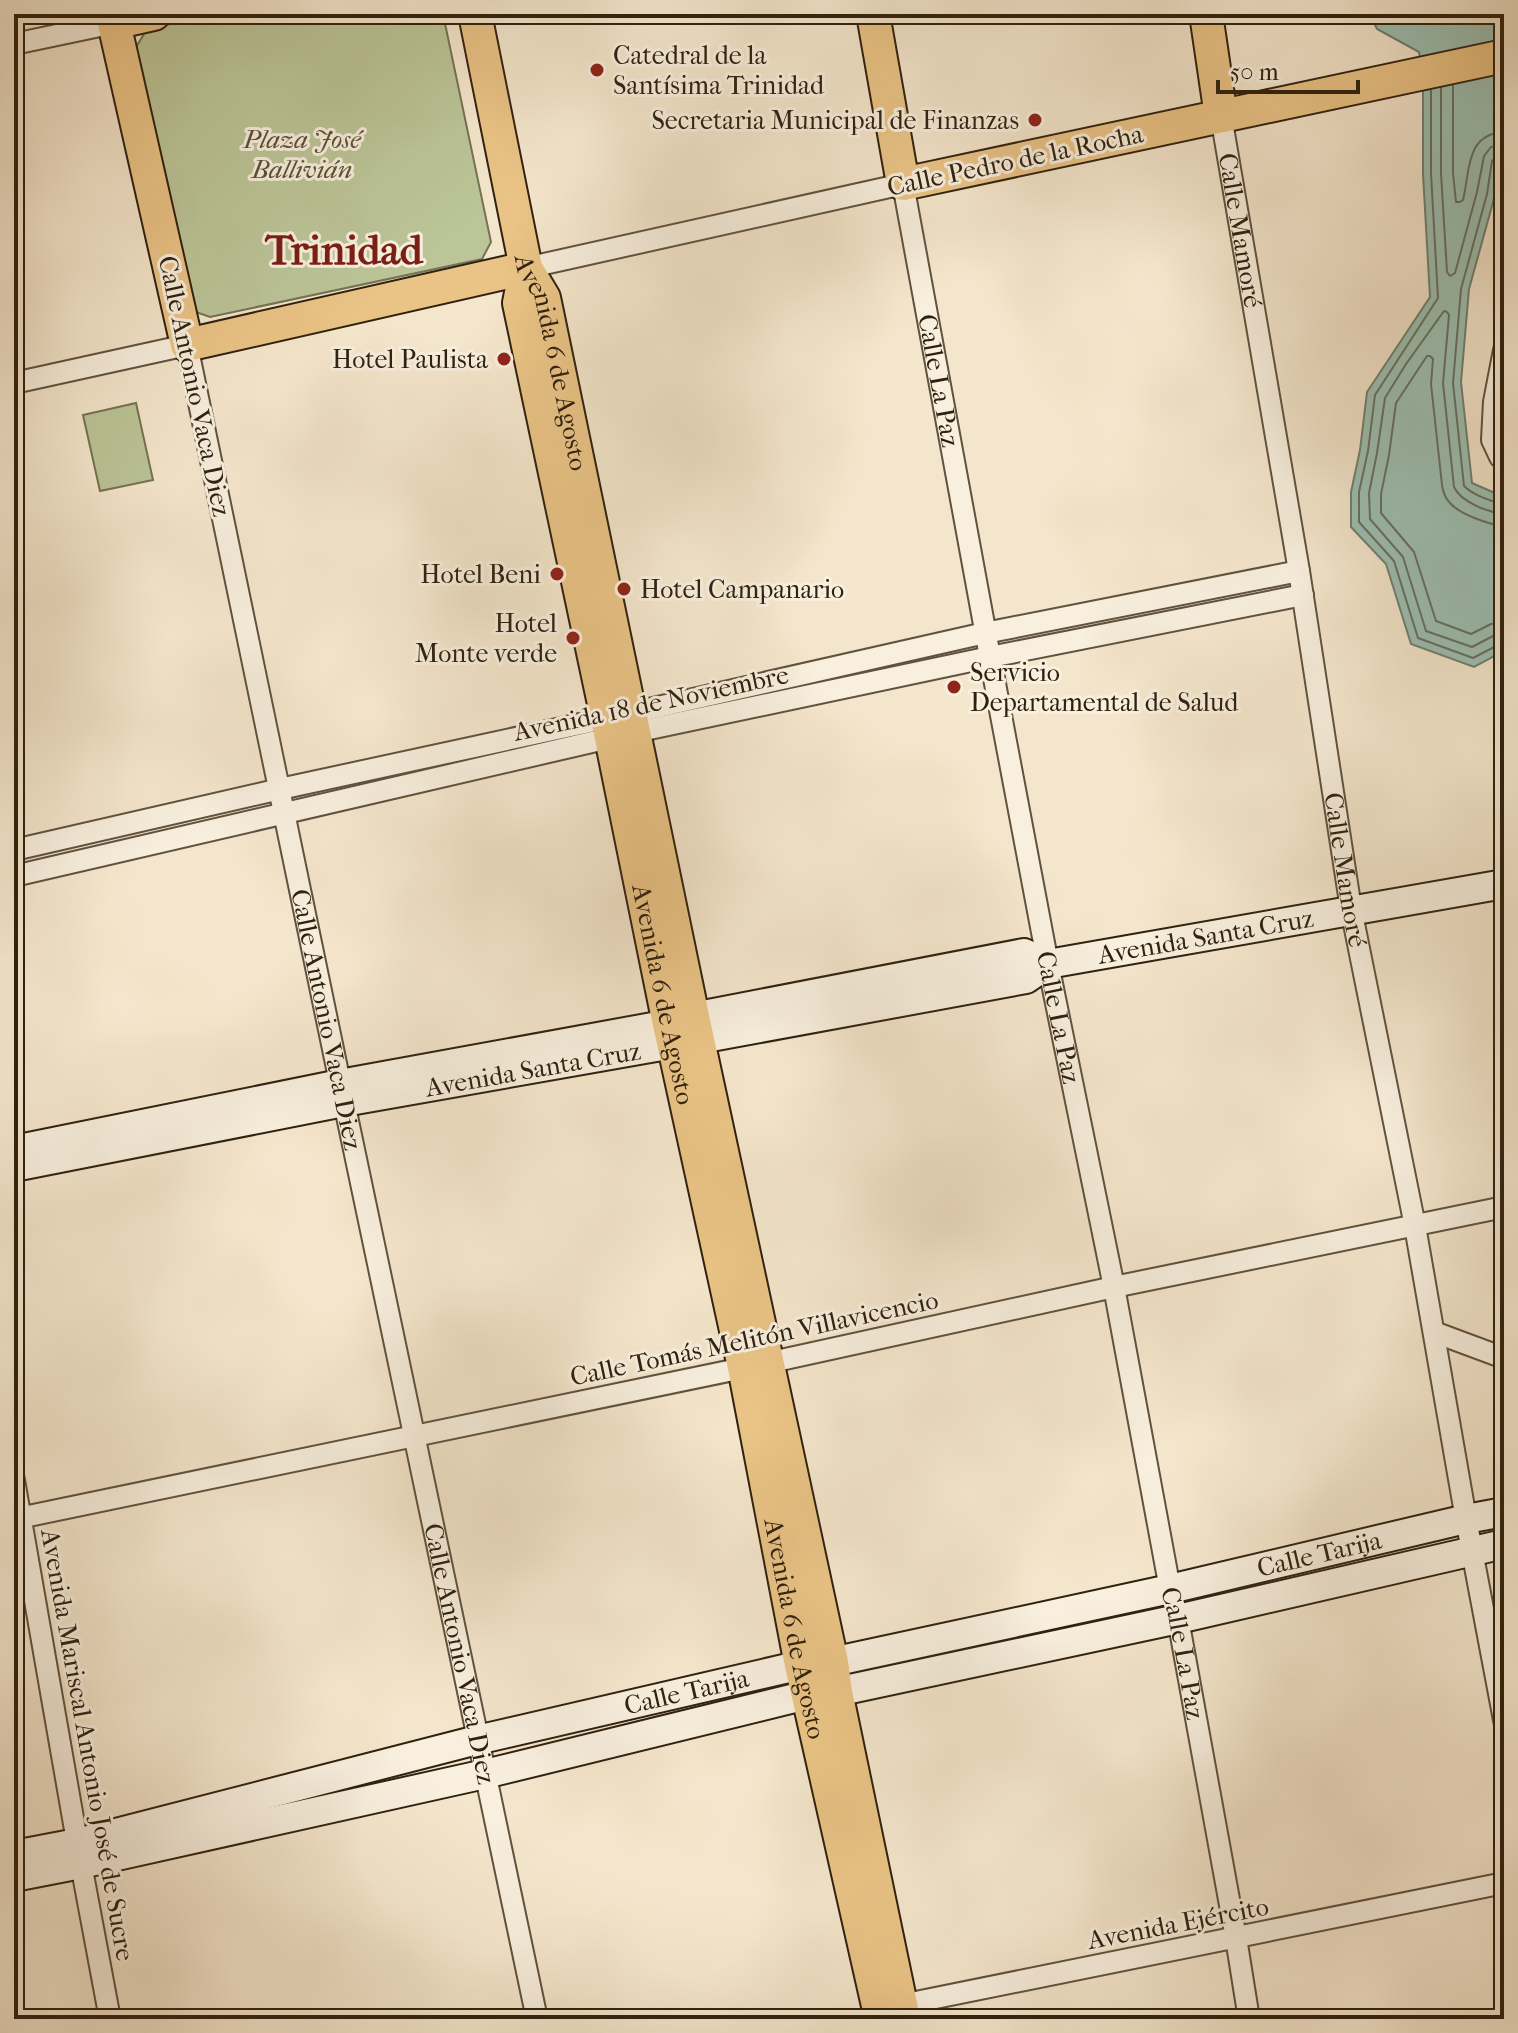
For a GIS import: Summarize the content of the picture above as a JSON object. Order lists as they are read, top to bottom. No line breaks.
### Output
{"streets":{"main road":["Calle Pedro de la Rocha","Calle Mamoré","Calle La Paz","Calle Antonio Vaca Diez","Avenida 6 de Agosto"],"street":["Avenida 18 de Noviembre","Avenida Santa Cruz","Calle Tomás Melitón Villavicencio","Calle Tarija","Avenida Mariscal Antonio José de Sucre","Avenida Ejército"]},"crossings":[["Calle Pedro de la Rocha","Calle Mamoré"],["Calle Pedro de la Rocha","Calle La Paz"],["Calle Pedro de la Rocha","Avenida 6 de Agosto"],["Calle Mamoré","Avenida 18 de Noviembre"],["Calle Mamoré","Avenida Santa Cruz"],["Calle Mamoré","Calle Tomás Melitón Villavicencio"],["Calle Mamoré","Calle Tarija"],["Calle La Paz","Avenida 18 de Noviembre"],["Calle La Paz","Avenida Santa Cruz"],["Calle La Paz","Calle Tomás Melitón Villavicencio"],["Calle La Paz","Calle Tarija"],["Calle La Paz","Avenida Ejército"],["Calle Antonio Vaca Diez","Avenida 18 de Noviembre"],["Calle Antonio Vaca Diez","Avenida Santa Cruz"],["Calle Antonio Vaca Diez","Calle Tomás Melitón Villavicencio"],["Calle Antonio Vaca Diez","Calle Tarija"],["Avenida 6 de Agosto","Avenida 18 de Noviembre"],["Avenida 6 de Agosto","Avenida Santa Cruz"],["Avenida 6 de Agosto","Calle Tomás Melitón Villavicencio"],["Avenida 6 de Agosto","Calle Tarija"],["Avenida 6 de Agosto","Avenida Ejército"],["Calle Tomás Melitón Villavicencio","Avenida Mariscal Antonio José de Sucre"],["Calle Tarija","Avenida Mariscal Antonio José de Sucre"]],"districts":["Trinidad"],"parks":["Plaza José Ballivián"],"places":["Catedral de la Santísima Trinidad","Secretaria Municipal de Finanzas","Hotel Paulista","Hotel Beni","Hotel Campanario","Hotel Monte verde","Servicio Departamental de Salud"],"scale_bar":"50 m"}
